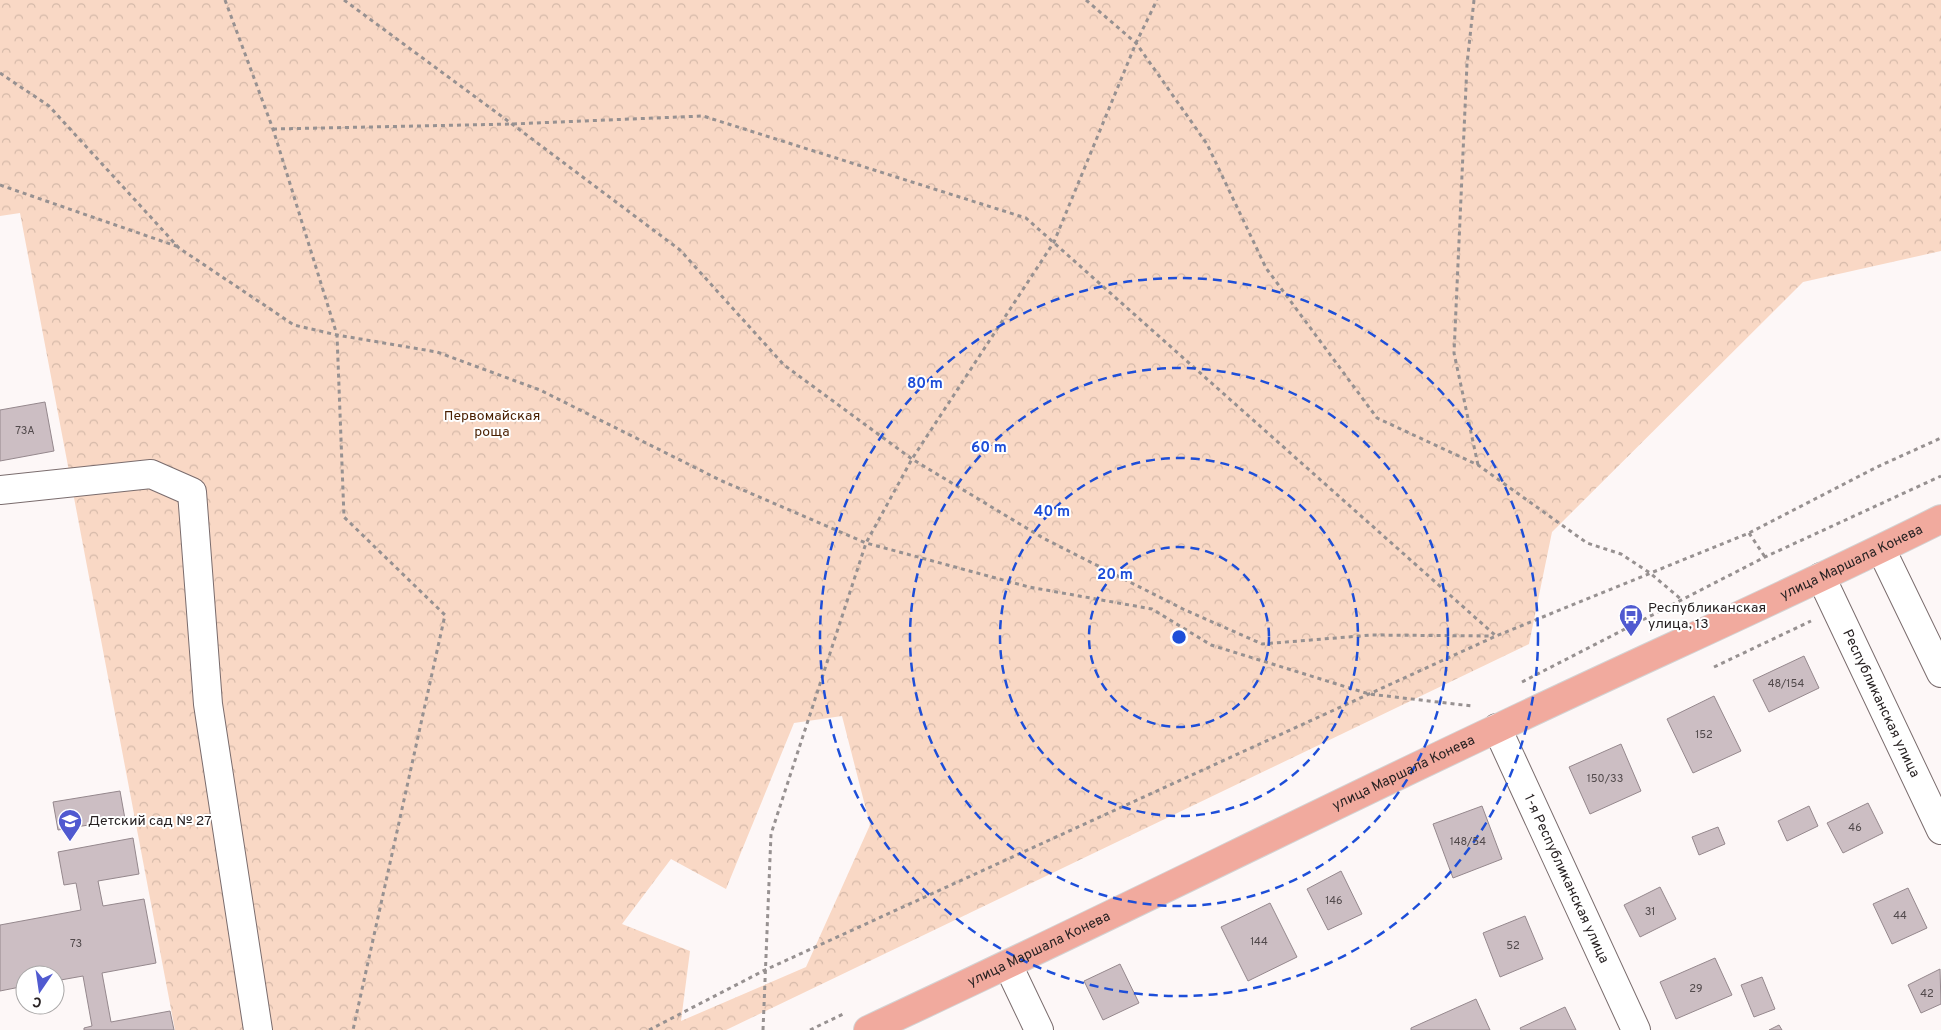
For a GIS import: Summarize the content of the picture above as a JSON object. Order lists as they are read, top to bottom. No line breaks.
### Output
{"streets":{"main road":["улица Маршала Конева"],"street":["Республиканская улица","1-я Республиканская улица"]},"crossings":[["улица Маршала Конева","Республиканская улица"],["улица Маршала Конева","1-я Республиканская улица"]],"parks":["Первомайская роща"],"places":{"bus stop":["Республиканская улица, 13"],"school or university":["Детский сад № 27"]},"house_numbers":["73А","48/154","152","150/33","46","148/54","146","31","44","144","73","52","29","42"],"north":"bottom","rings":["80 m","60 m","40 m","20 m"]}
